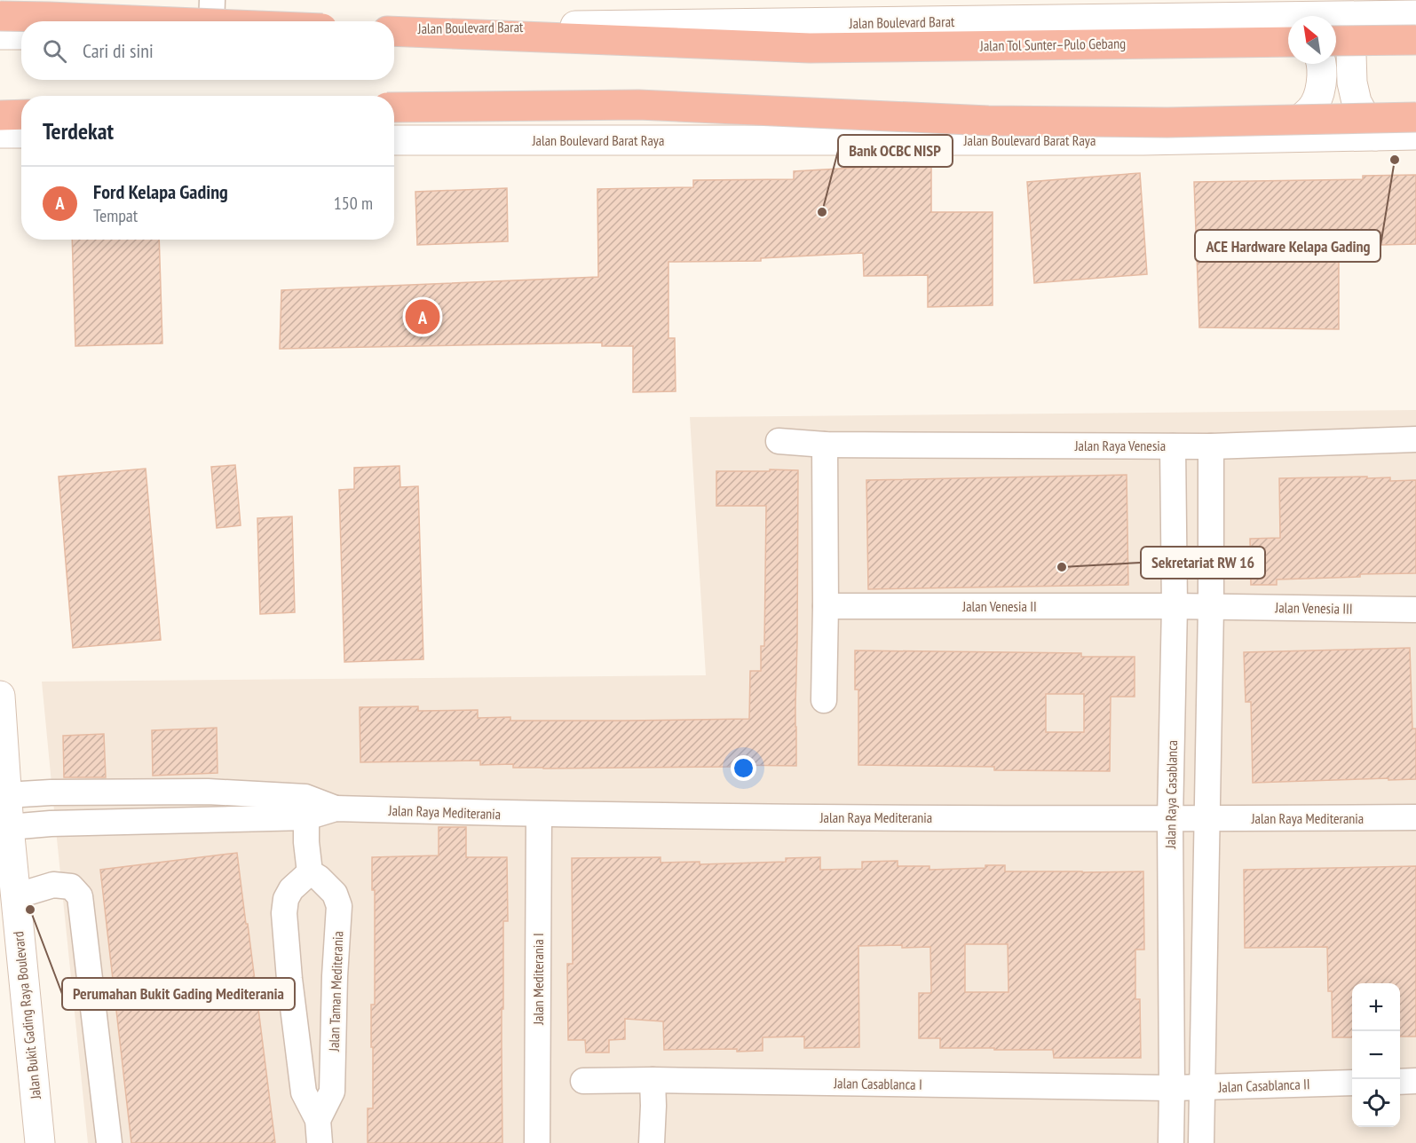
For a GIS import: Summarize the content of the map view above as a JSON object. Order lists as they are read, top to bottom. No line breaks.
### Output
{"streets":{"highway":["Jalan Tol Sunter–Pulo Gebang"],"main road":["Jalan Boulevard Barat","Jalan Boulevard Barat Raya","Jalan Bukit Gading Raya Boulevard"],"street":["Jalan Raya Venesia","Jalan Venesia II","Jalan Venesia III","Jalan Raya Casablanca","Jalan Raya Mediterania","Jalan Mediterania I","Jalan Taman Mediterania","Jalan Casablanca I","Jalan Casablanca II"]},"crossings":[["Jalan Raya Venesia","Jalan Raya Casablanca"],["Jalan Venesia II","Jalan Venesia III"],["Jalan Venesia II","Jalan Raya Casablanca"],["Jalan Raya Casablanca","Jalan Raya Mediterania"],["Jalan Raya Casablanca","Jalan Casablanca I"],["Jalan Raya Casablanca","Jalan Casablanca II"],["Jalan Raya Mediterania","Jalan Mediterania I"],["Jalan Raya Mediterania","Jalan Bukit Gading Raya Boulevard"],["Jalan Casablanca I","Jalan Casablanca II"]],"places":["ACE Hardware Kelapa Gading","Bank OCBC NISP","Sekretariat RW 16","Perumahan Bukit Gading Mediterania"],"north":"top left","page":{"search":"Cari di sini","heading":"Terdekat","list":[{"mark":"A","name":"Ford Kelapa Gading","note":"Tempat","value":"150 m"}],"pins":"A","map_buttons":["+","−"]}}
